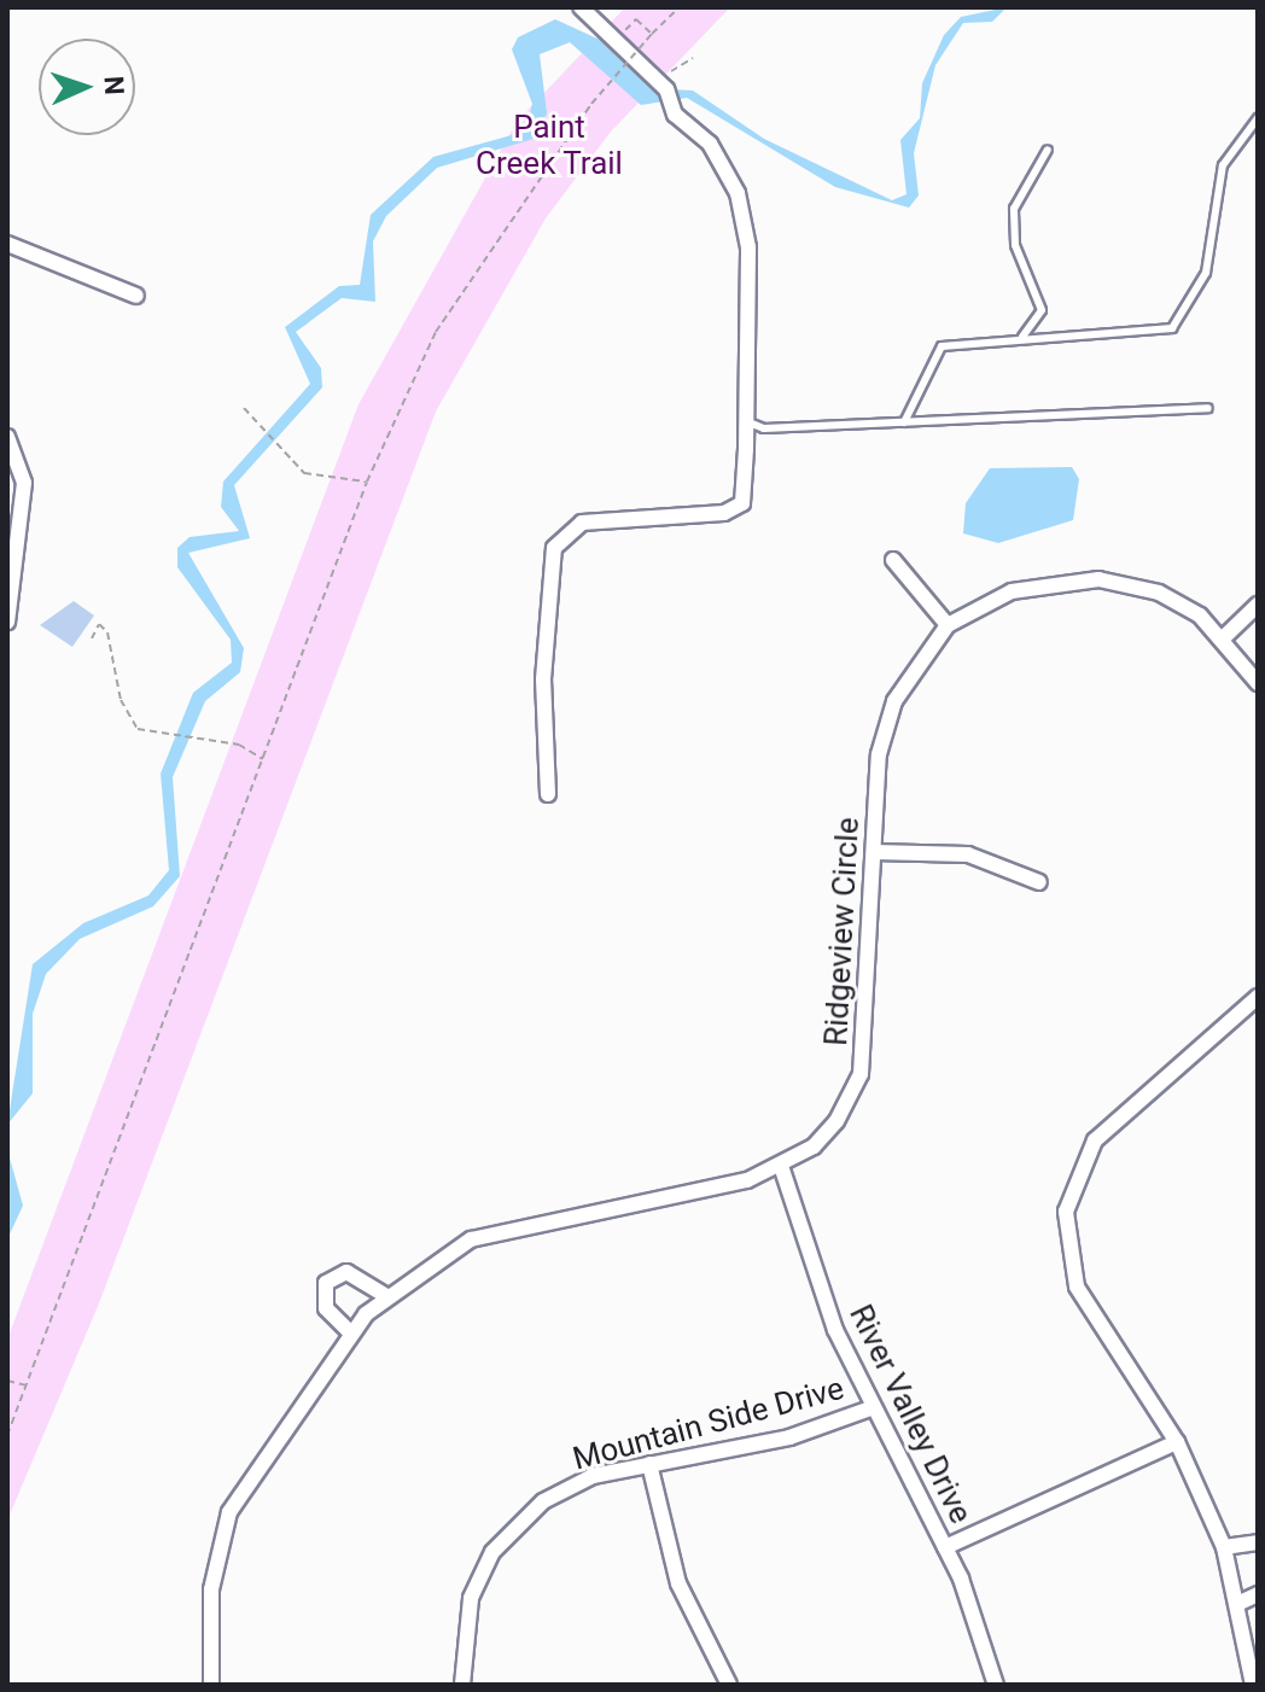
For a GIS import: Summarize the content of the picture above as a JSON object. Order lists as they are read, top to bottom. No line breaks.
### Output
{"streets":{"street":["Ridgeview Circle","River Valley Drive","Mountain Side Drive"]},"crossings":[["Ridgeview Circle","River Valley Drive"],["River Valley Drive","Mountain Side Drive"]],"parks":["Paint Creek Trail"],"north":"right"}
